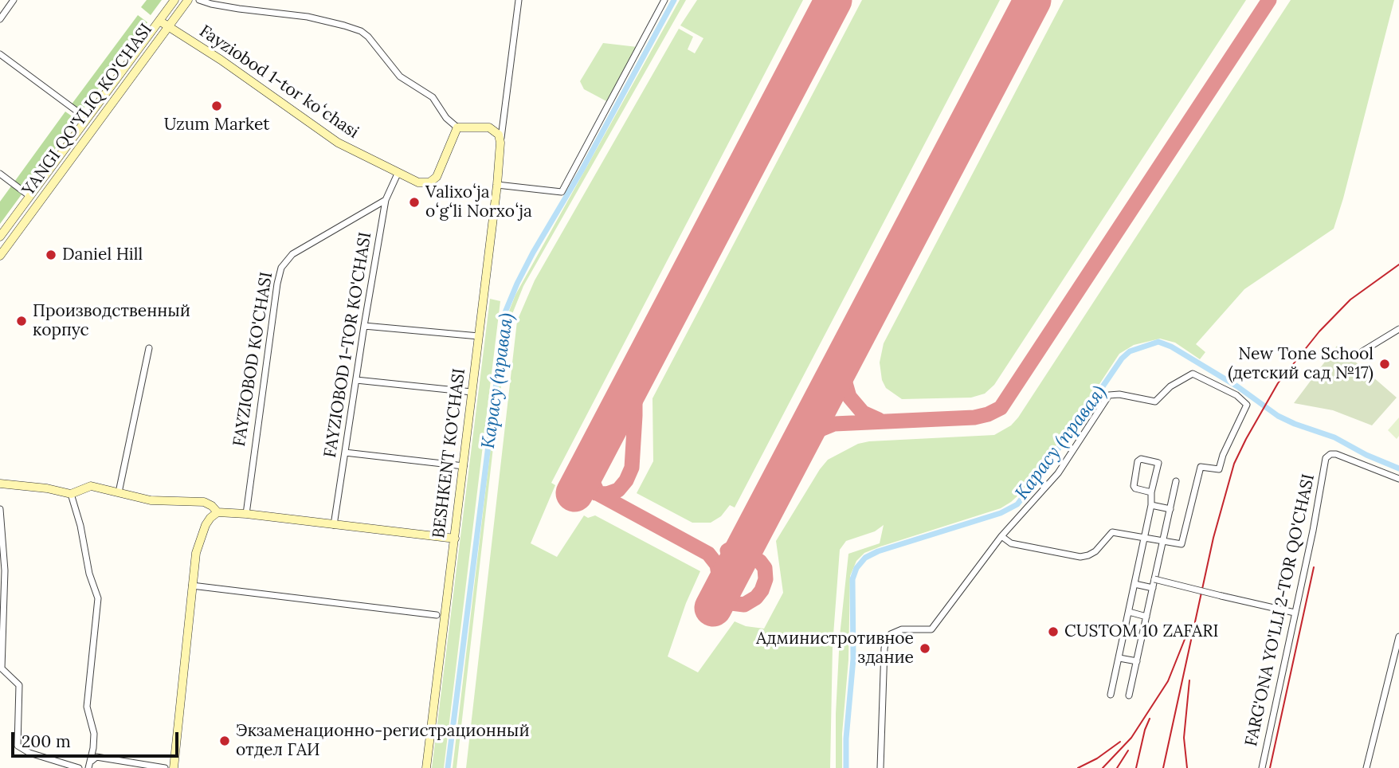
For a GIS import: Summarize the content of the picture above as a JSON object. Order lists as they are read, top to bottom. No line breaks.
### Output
{"streets":{"street":["Fayziobod 1-tor koʻchasi","YANGI QO'YLIQ KO'CHASI","FAYZIOBOD 1-TOR KO'CHASI","FAYZIOBOD KO'CHASI","BESHKENT KO'CHASI","FARG'ONA YO'LLI 2-TOR QO'CHASI"]},"crossings":[["Fayziobod 1-tor koʻchasi","YANGI QO'YLIQ KO'CHASI"],["Fayziobod 1-tor koʻchasi","FAYZIOBOD 1-TOR KO'CHASI"],["FAYZIOBOD 1-TOR KO'CHASI","FAYZIOBOD KO'CHASI"]],"water":["Карасу (правая)"],"places":["Uzum Market","Valixoʻja oʻgʻli Norxoʻja","Daniel Hill","Производственный корпус","New Tone School (детский сад №17)","CUSTOM 10 ZAFARI","Администротивное здание","Экзаменационно-регистрационный отдел ГАИ"],"scale_bar":"200 m"}
